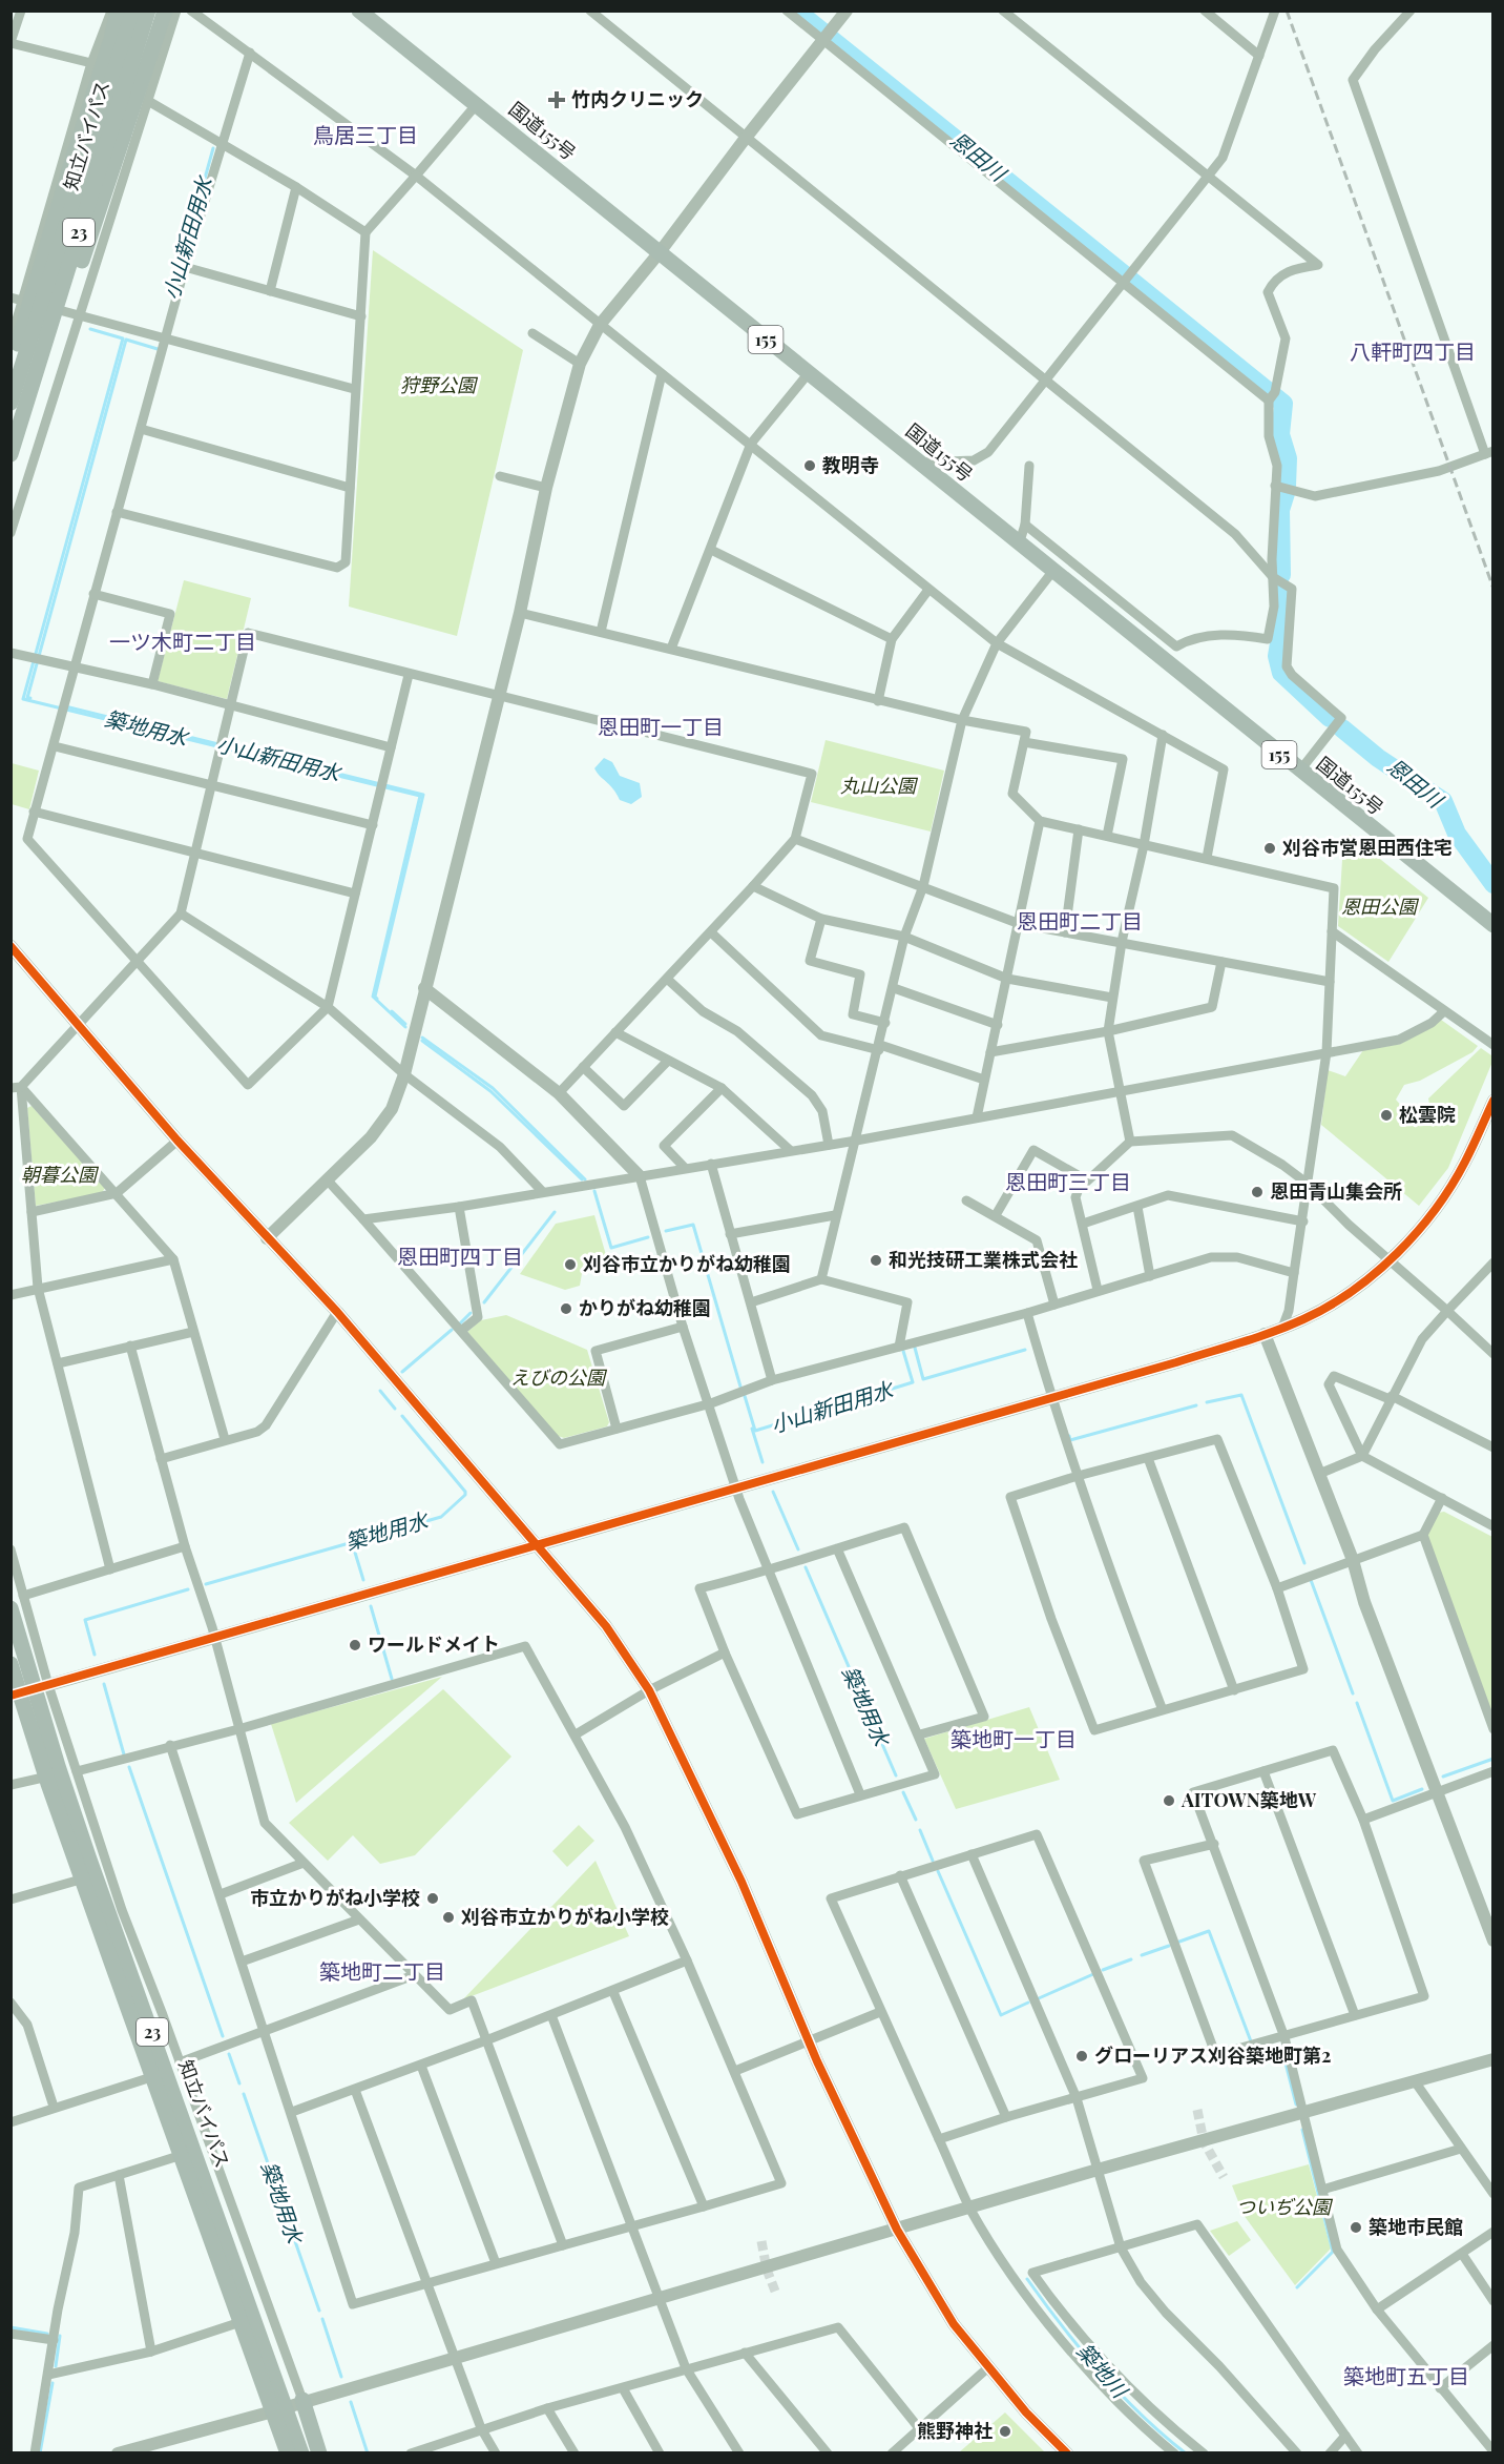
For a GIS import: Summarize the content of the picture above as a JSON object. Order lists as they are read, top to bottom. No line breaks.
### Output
{"streets":{"highway":["国道155号","知立バイパス","23","155"]},"districts":["鳥居三丁目","八軒町四丁目","一ツ木町二丁目","恩田町一丁目","恩田町二丁目","恩田町三丁目","恩田町四丁目","築地町一丁目","築地町二丁目","築地町五丁目"],"water":["恩田川","小山新田用水","築地用水","築地川"],"parks":["狩野公園","丸山公園","恩田公園","朝暮公園","えびの公園","ついぢ公園"],"places":{"health":["竹内クリニック"],"other":["教明寺","刈谷市営恩田西住宅","松雲院","恩田青山集会所","和光技研工業株式会社","刈谷市立かりがね幼稚園","かりがね幼稚園","ワールドメイト","AITOWN築地W","市立かりがね小学校","刈谷市立かりがね小学校","グローリアス刈谷築地町第2","築地市民館","熊野神社"]}}
